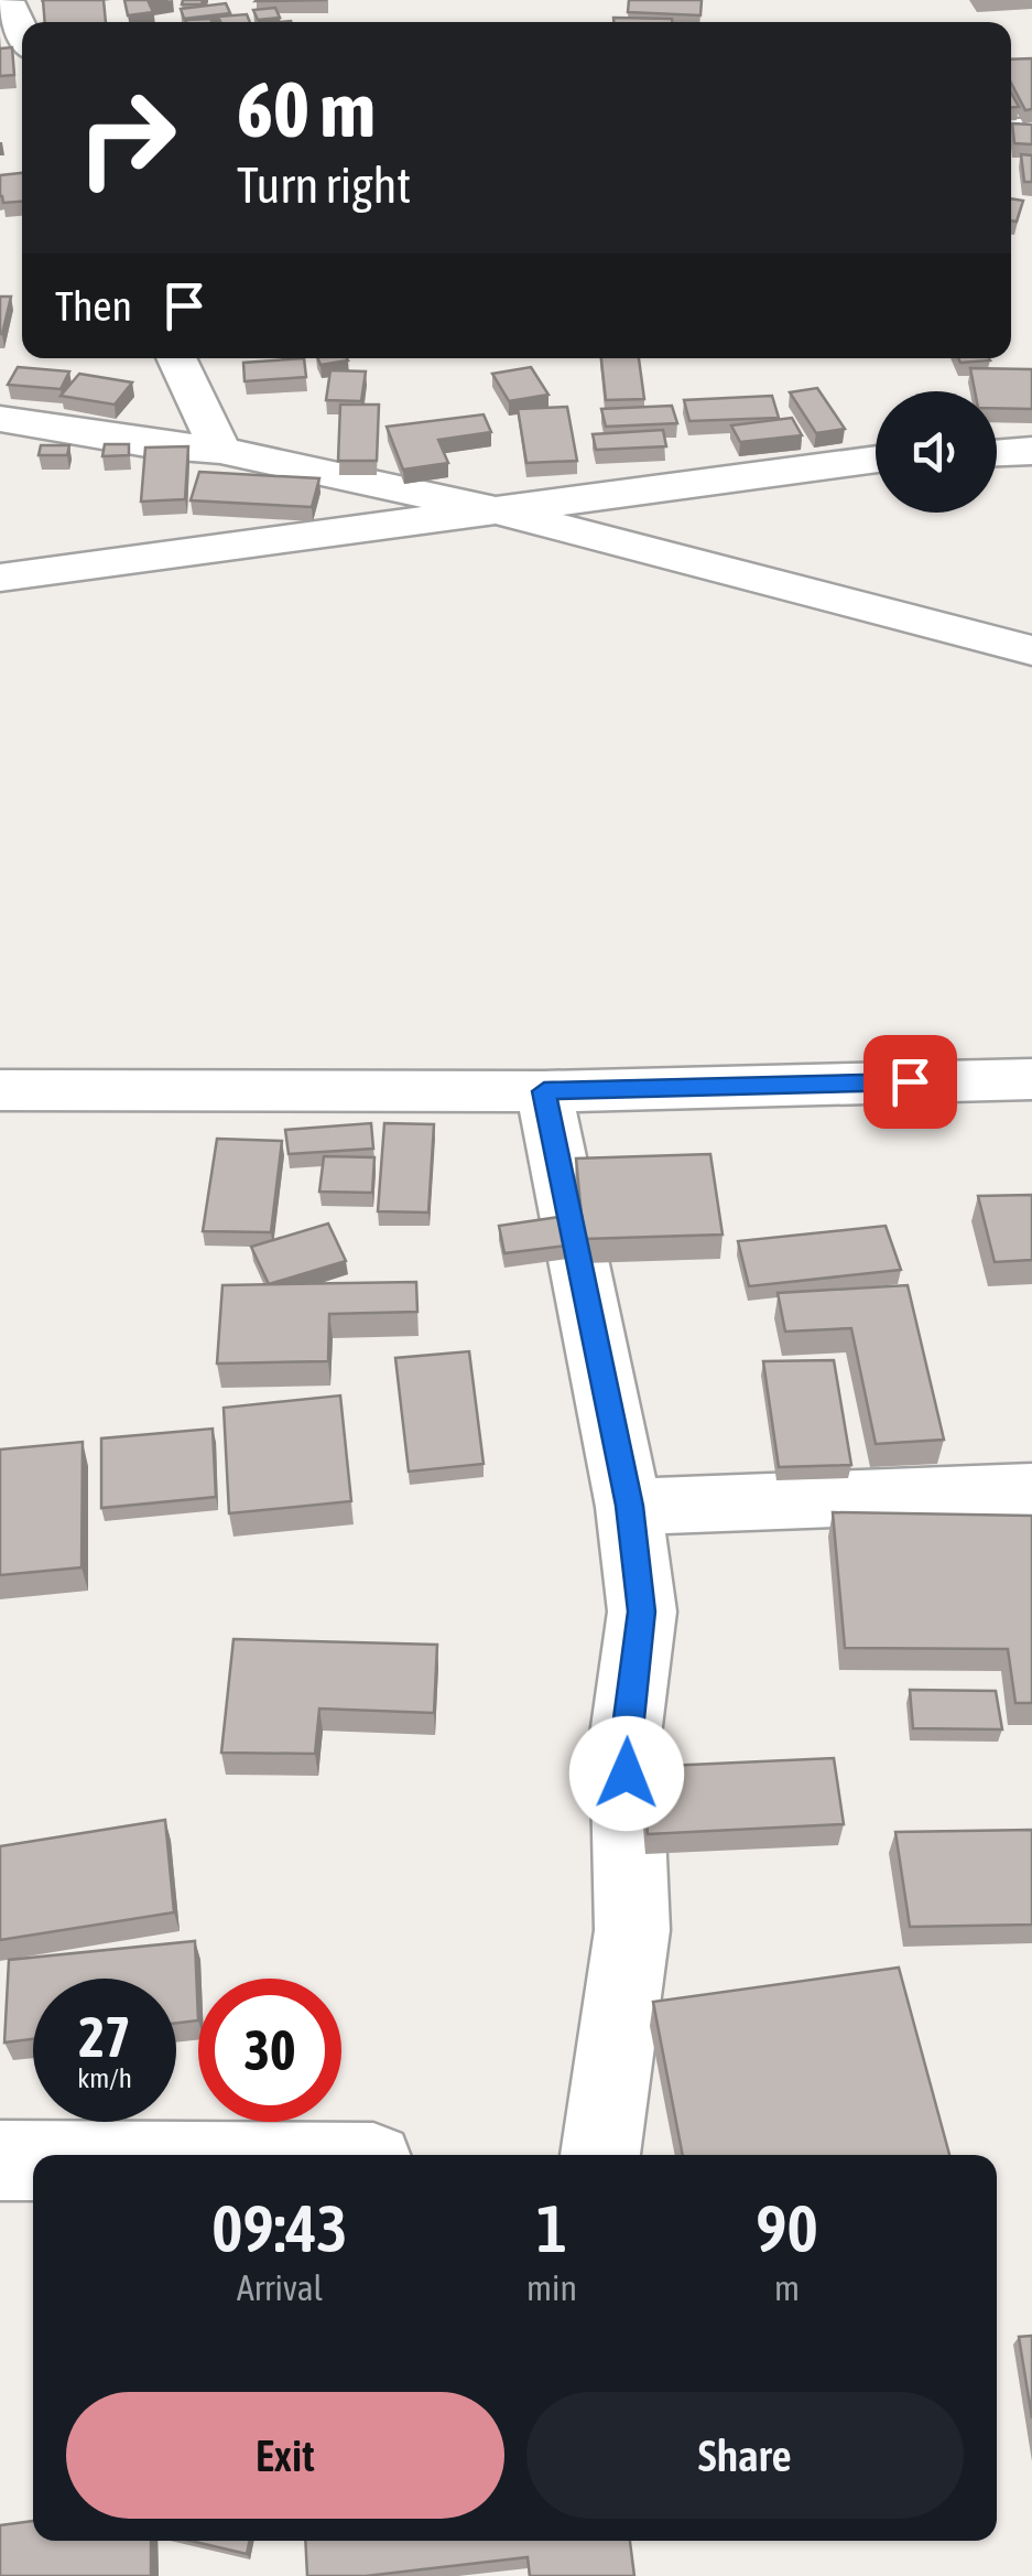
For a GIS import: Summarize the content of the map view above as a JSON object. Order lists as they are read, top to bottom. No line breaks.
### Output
{"page":{"turn":["60 m","Turn right"],"then":"Then","speed":"27 km/h","limit":"30","eta":["09:43","Arrival","1","min","90","m"],"buttons":["Exit","Share"]}}
